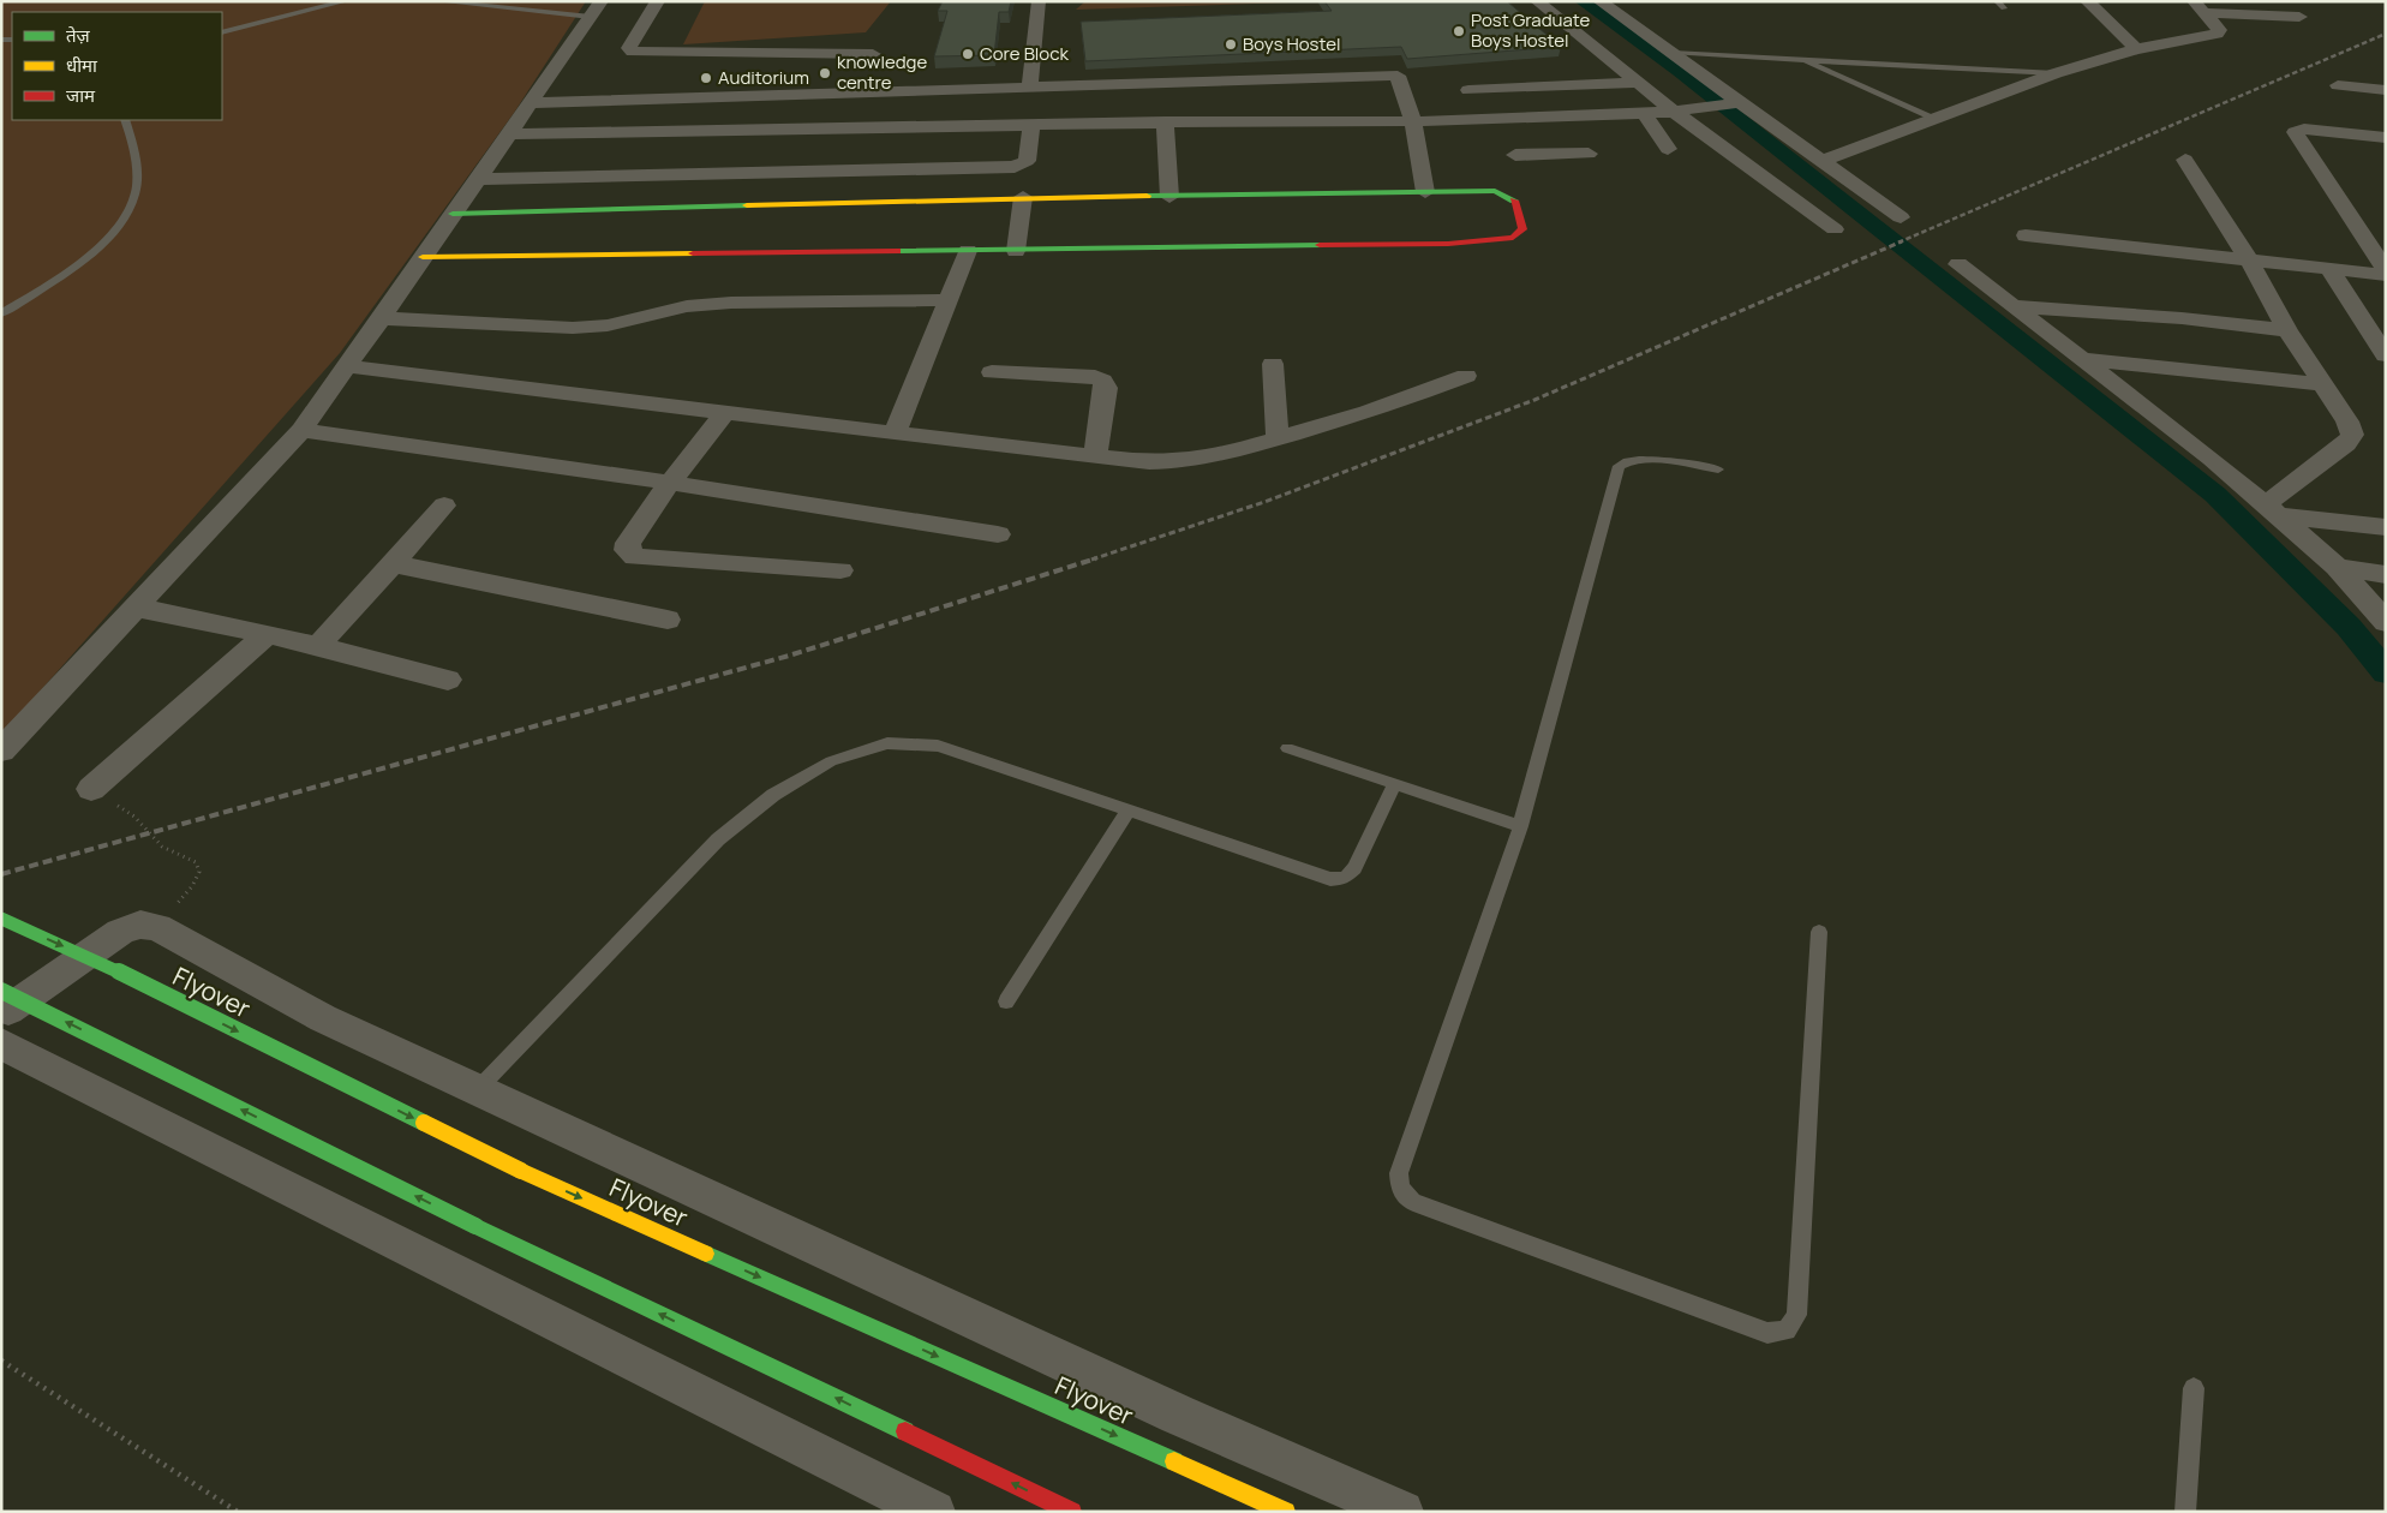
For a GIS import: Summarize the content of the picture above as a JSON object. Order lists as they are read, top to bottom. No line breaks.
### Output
{"streets":{"street":["Flyover"]},"places":["Post Graduate Boys Hostel","Boys Hostel","Core Block","knowledge centre","Auditorium"],"legend":["तेज़","धीमा","जाम"]}
